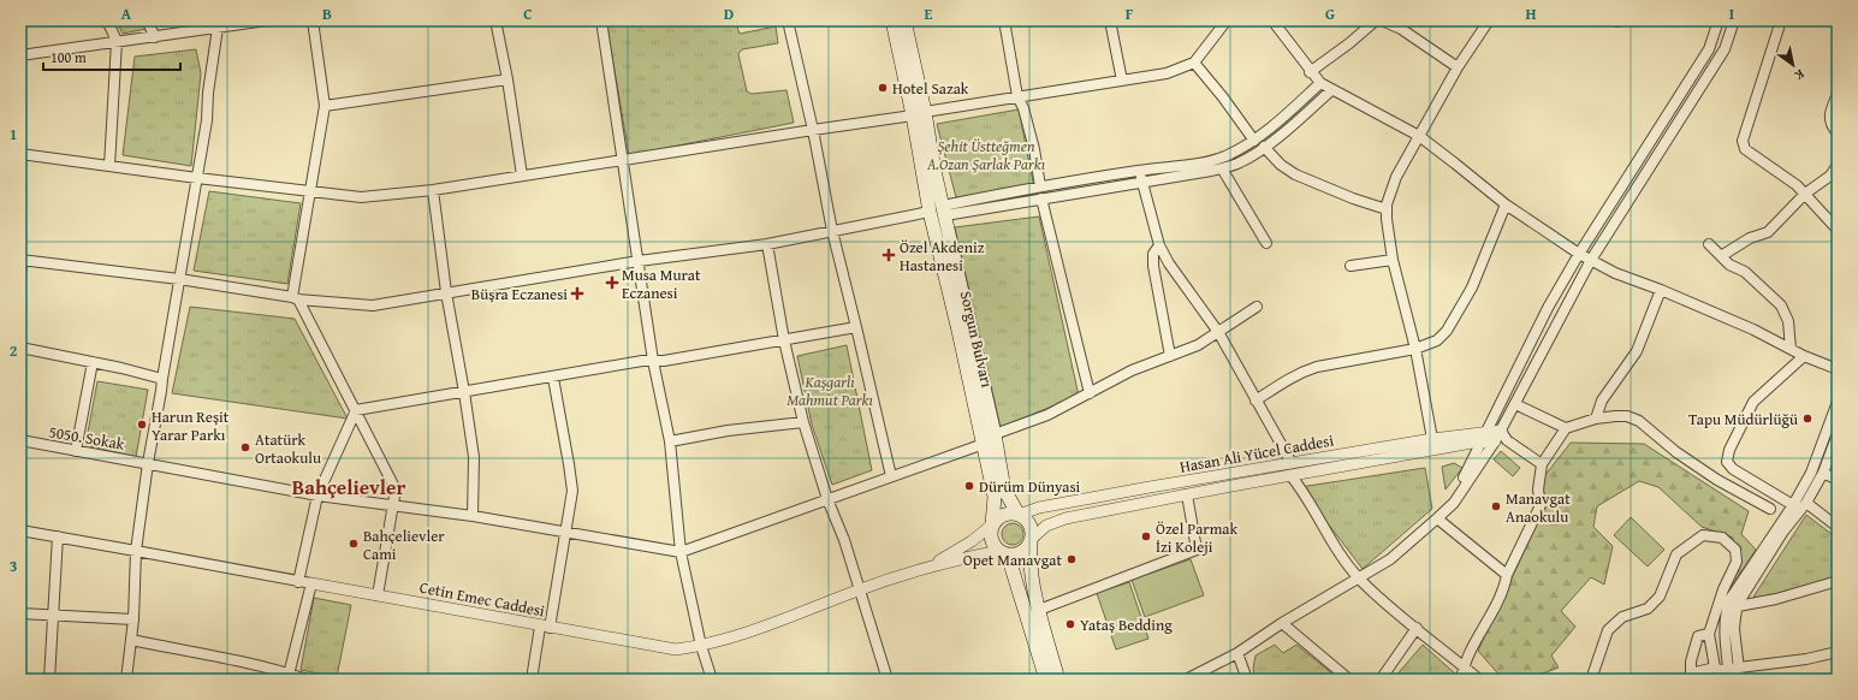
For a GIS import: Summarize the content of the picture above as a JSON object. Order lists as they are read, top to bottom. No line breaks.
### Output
{"streets":{"main road":["Sorgun Bulvarı"],"street":["5050. Sokak","Hasan Ali Yücel Caddesi","Cetin Emec Caddesi"]},"crossings":[["Sorgun Bulvarı","Hasan Ali Yücel Caddesi"]],"districts":["Bahçelievler"],"parks":["Şehit Üstteğmen A.Ozan Şarlak Parkı","Kaşgarlı Mahmut Parkı"],"places":{"other":["Hotel Sazak","Tapu Müdürlüğü","Harun Reşit Yarar Parkı","Atatürk Ortaokulu","Dürüm Dünyasi","Manavgat Anaokulu","Özel Parmak İzi Koleji","Bahçelievler Cami","Opet Manavgat","Yataş Bedding"],"health":["Özel Akdeniz Hastanesi","Musa Murat Eczanesi","Büşra Eczanesi"]},"scale_bar":"100 m","north":"bottom right","grid":{"columns":["A","B","C","D","E","F","G","H","I"],"rows":["1","2","3"]}}
